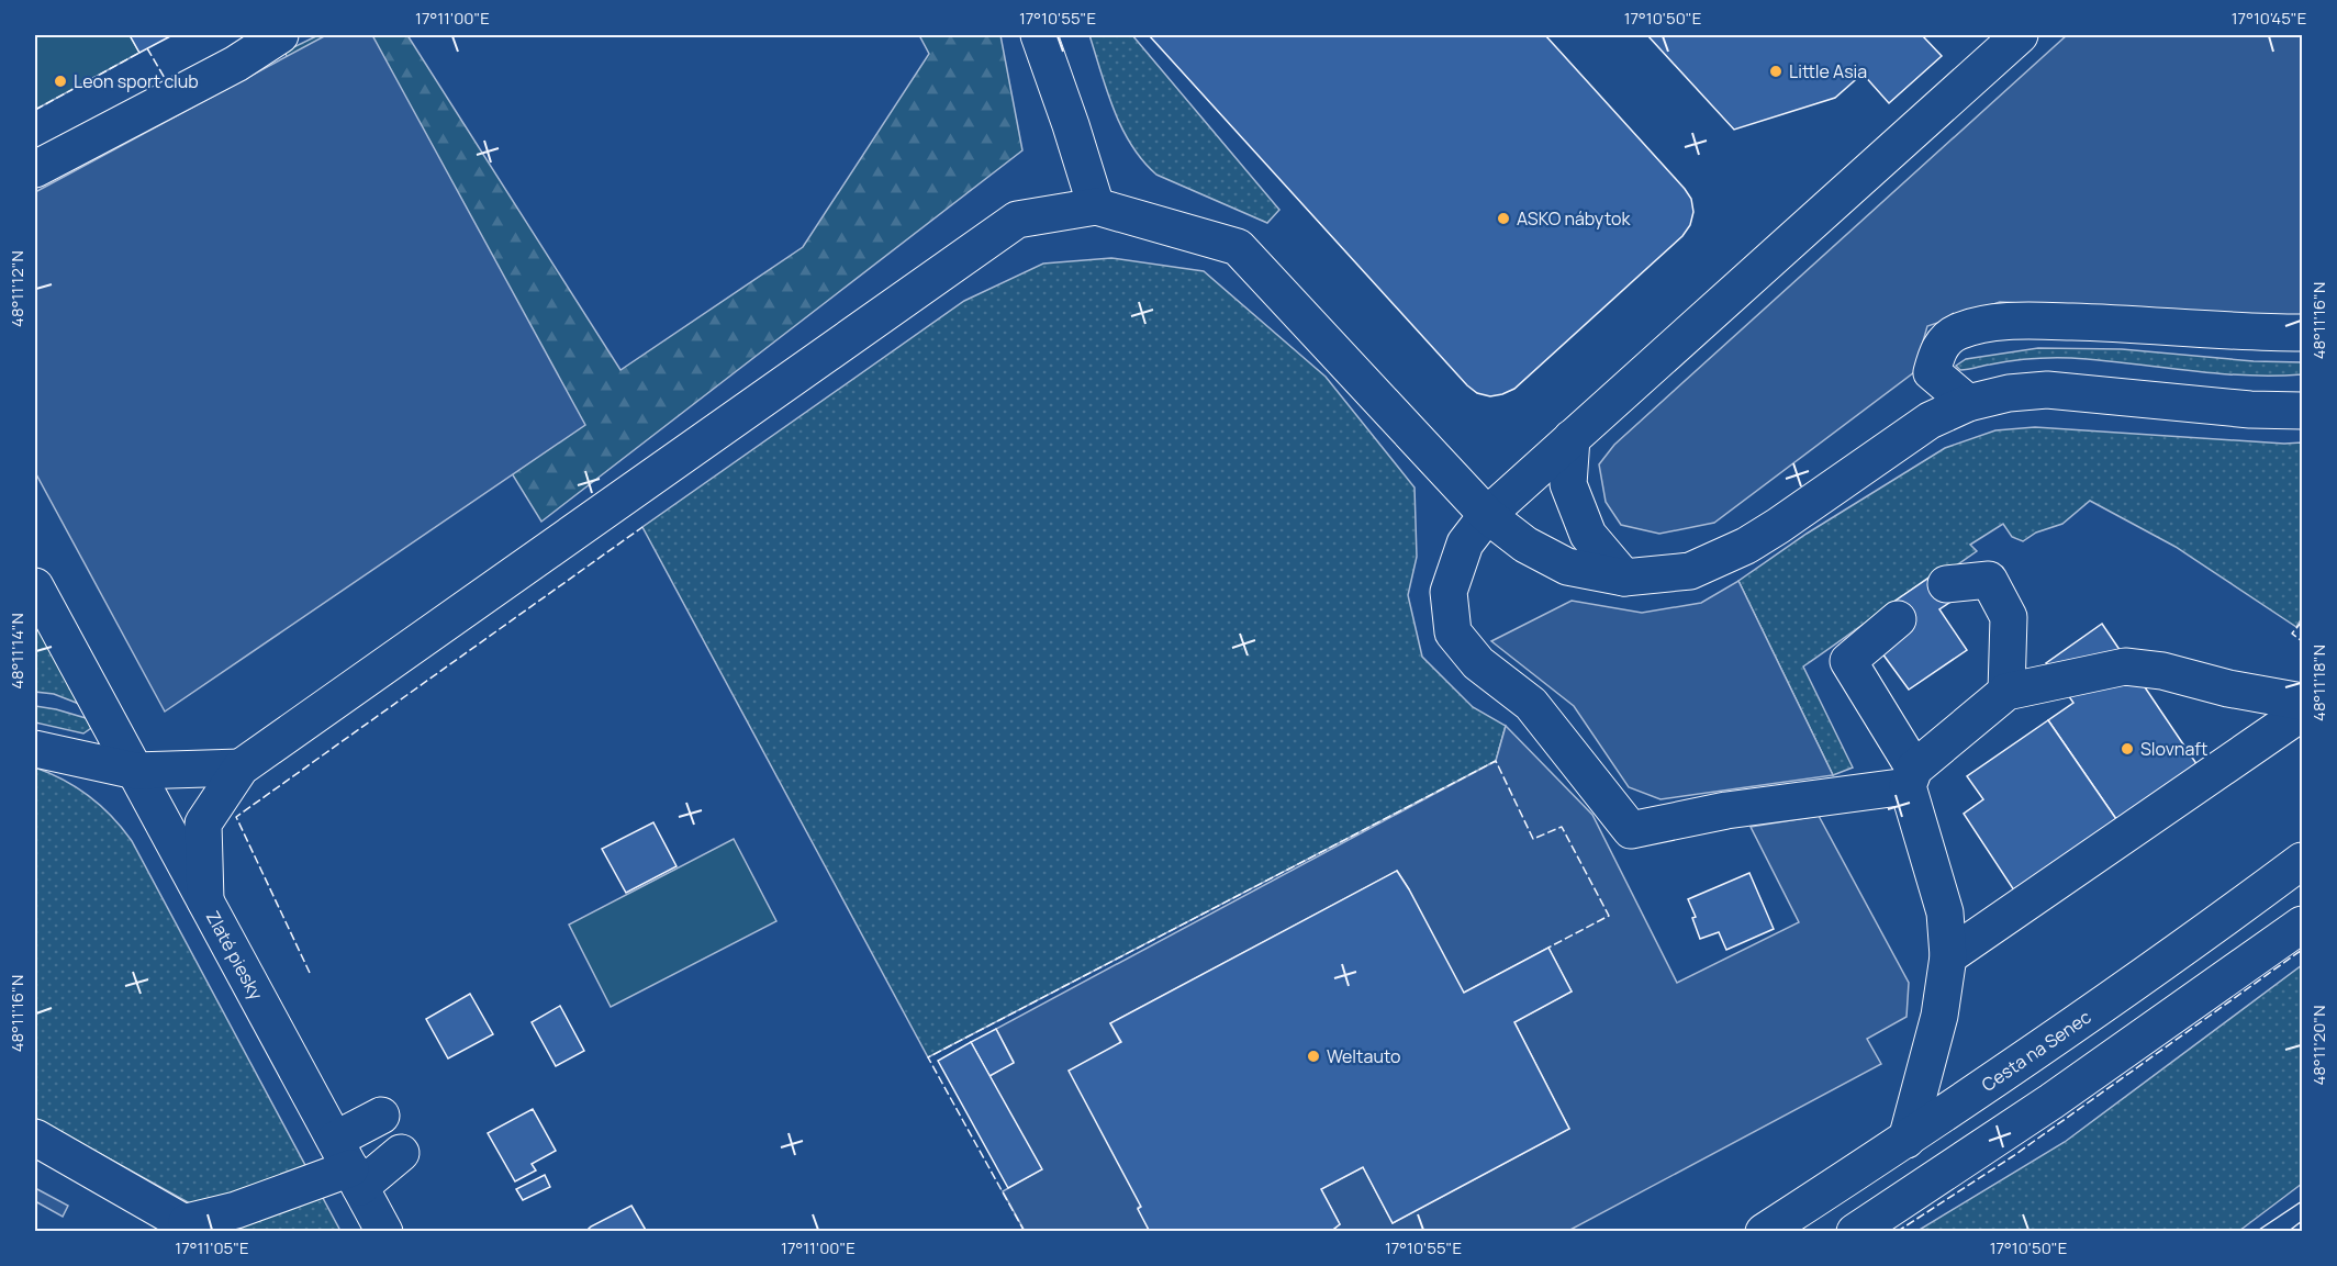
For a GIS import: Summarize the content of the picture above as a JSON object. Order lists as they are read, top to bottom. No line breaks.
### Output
{"streets":{"main road":["Zlaté piesky","Cesta na Senec"]},"places":["Little Asia","Leon sport club","ASKO nábytok","Slovnaft","Weltauto"],"coordinates":["17°11'00\"E","17°10'55\"E","17°10'50\"E","17°10'45\"E","48°11'12\"N","48°11'16\"N","48°11'14\"N","48°11'18\"N","48°11'20\"N","17°11'05\"E"]}
